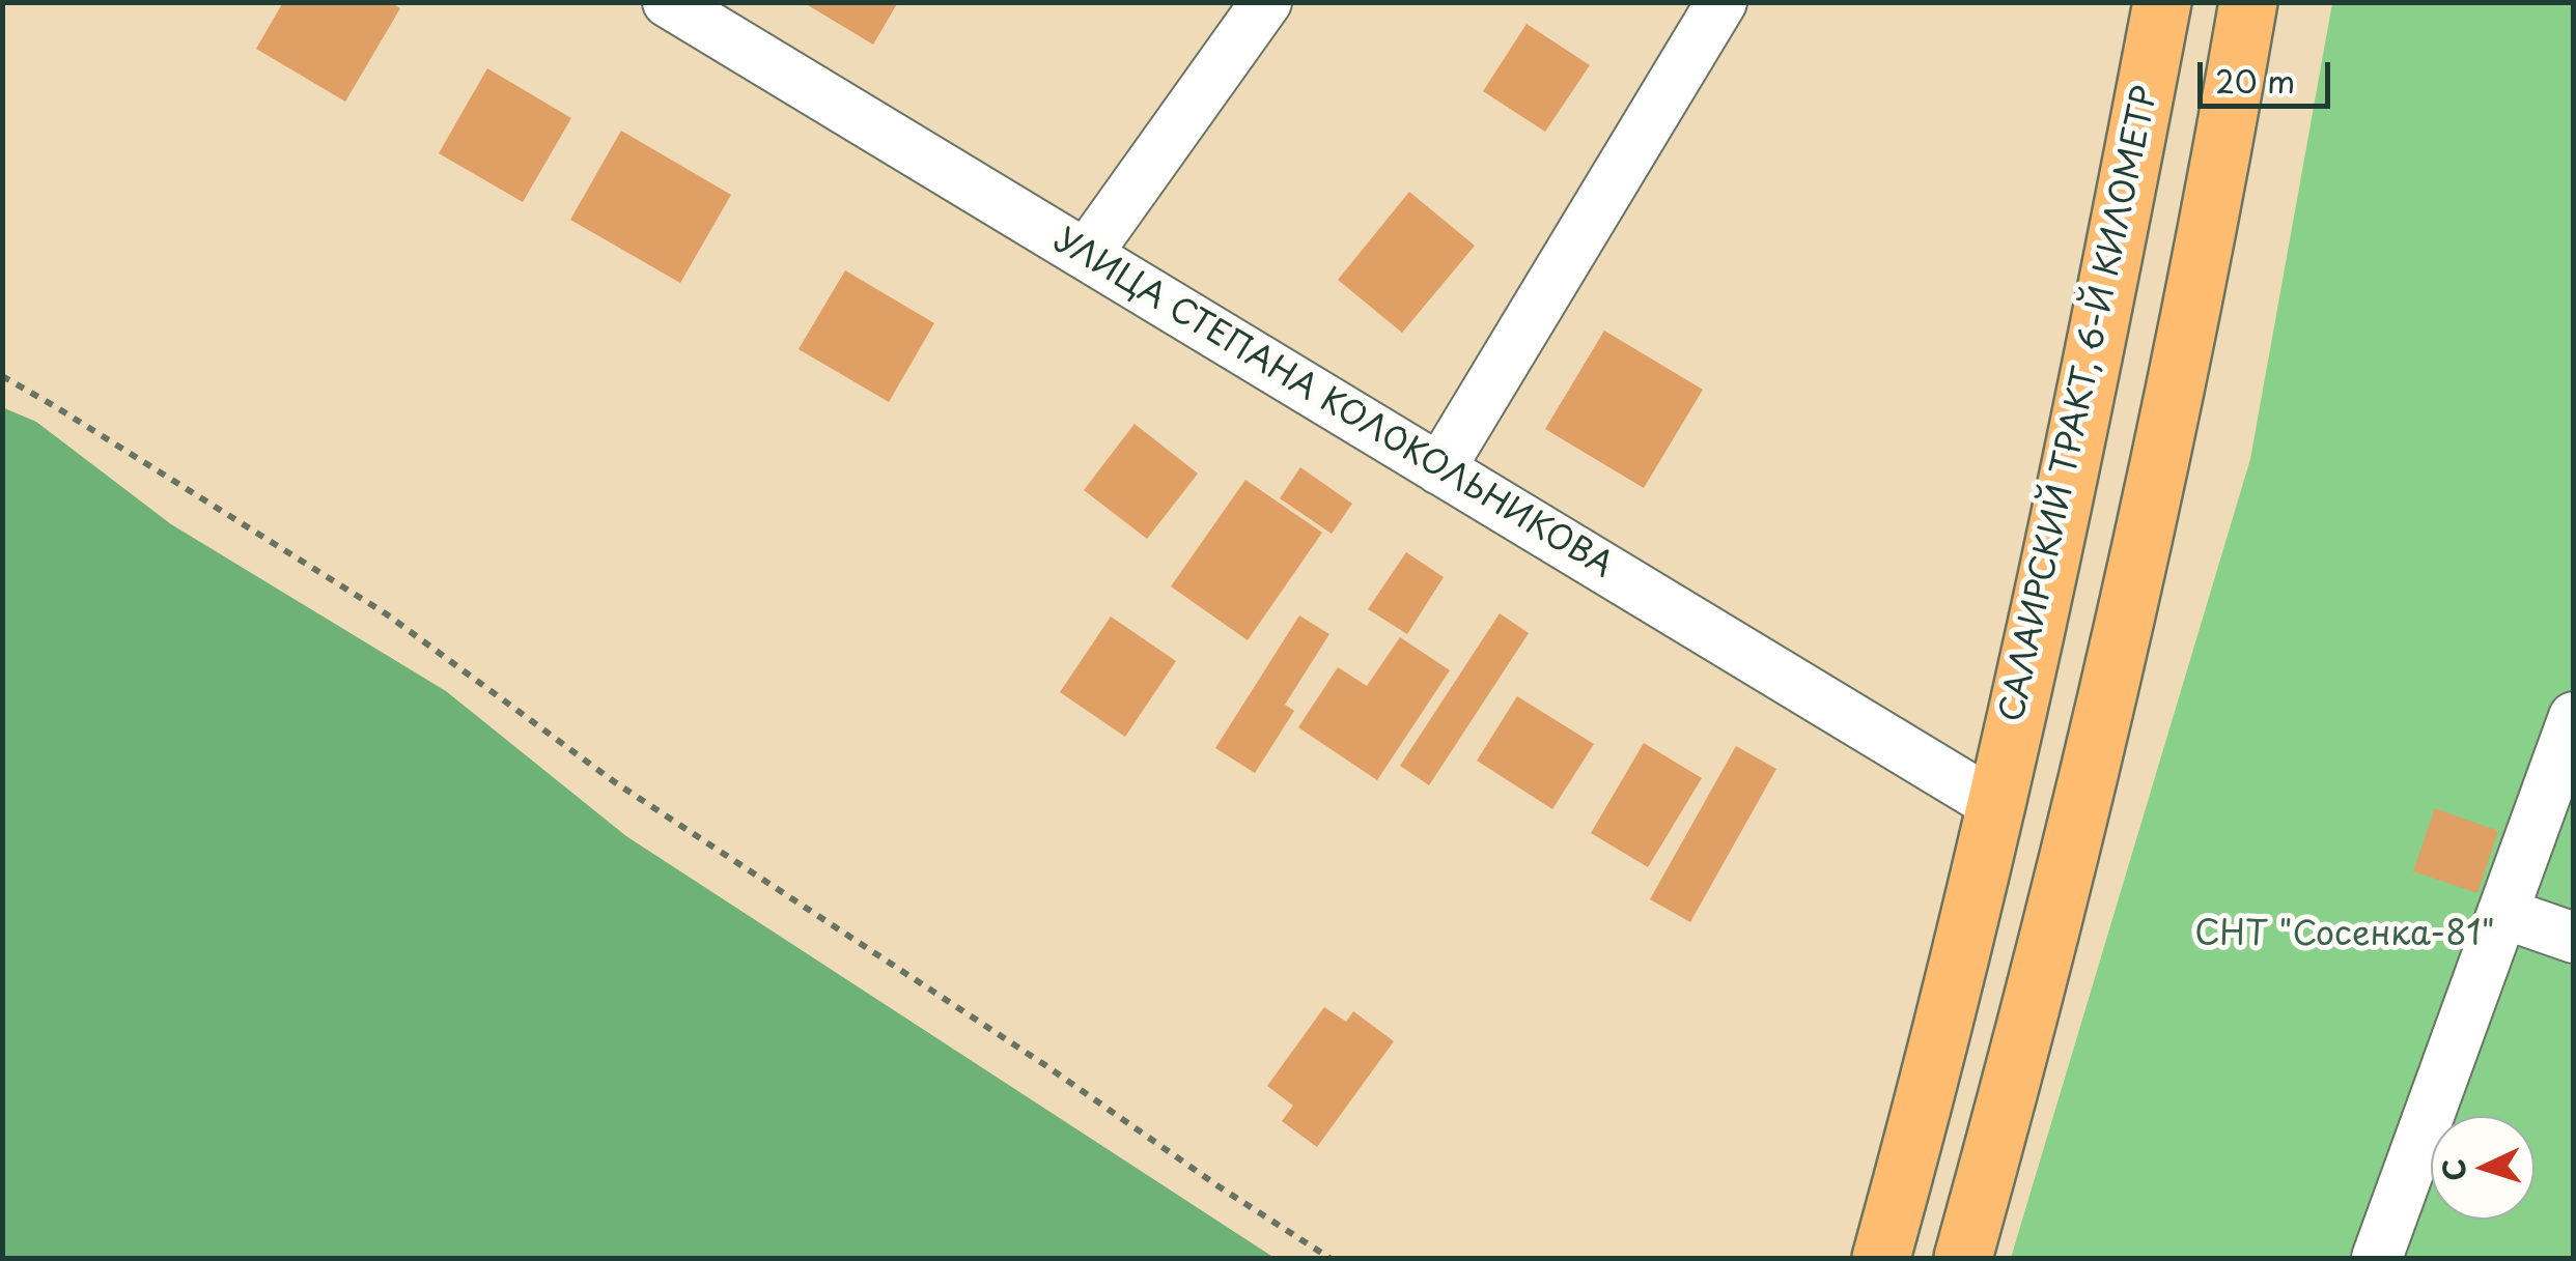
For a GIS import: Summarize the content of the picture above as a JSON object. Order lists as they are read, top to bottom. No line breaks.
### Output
{"streets":{"highway":["САЛАИРСКИЙ ТРАКТ, 6-Й КИЛОМЕТР"],"street":["УЛИЦА СТЕПАНА КОЛОКОЛЬНИКОВА"]},"crossings":[["УЛИЦА СТЕПАНА КОЛОКОЛЬНИКОВА","САЛАИРСКИЙ ТРАКТ, 6-Й КИЛОМЕТР"]],"parks":["СНТ \"Сосенка-81\""],"scale_bar":"20 m","north":"left"}
